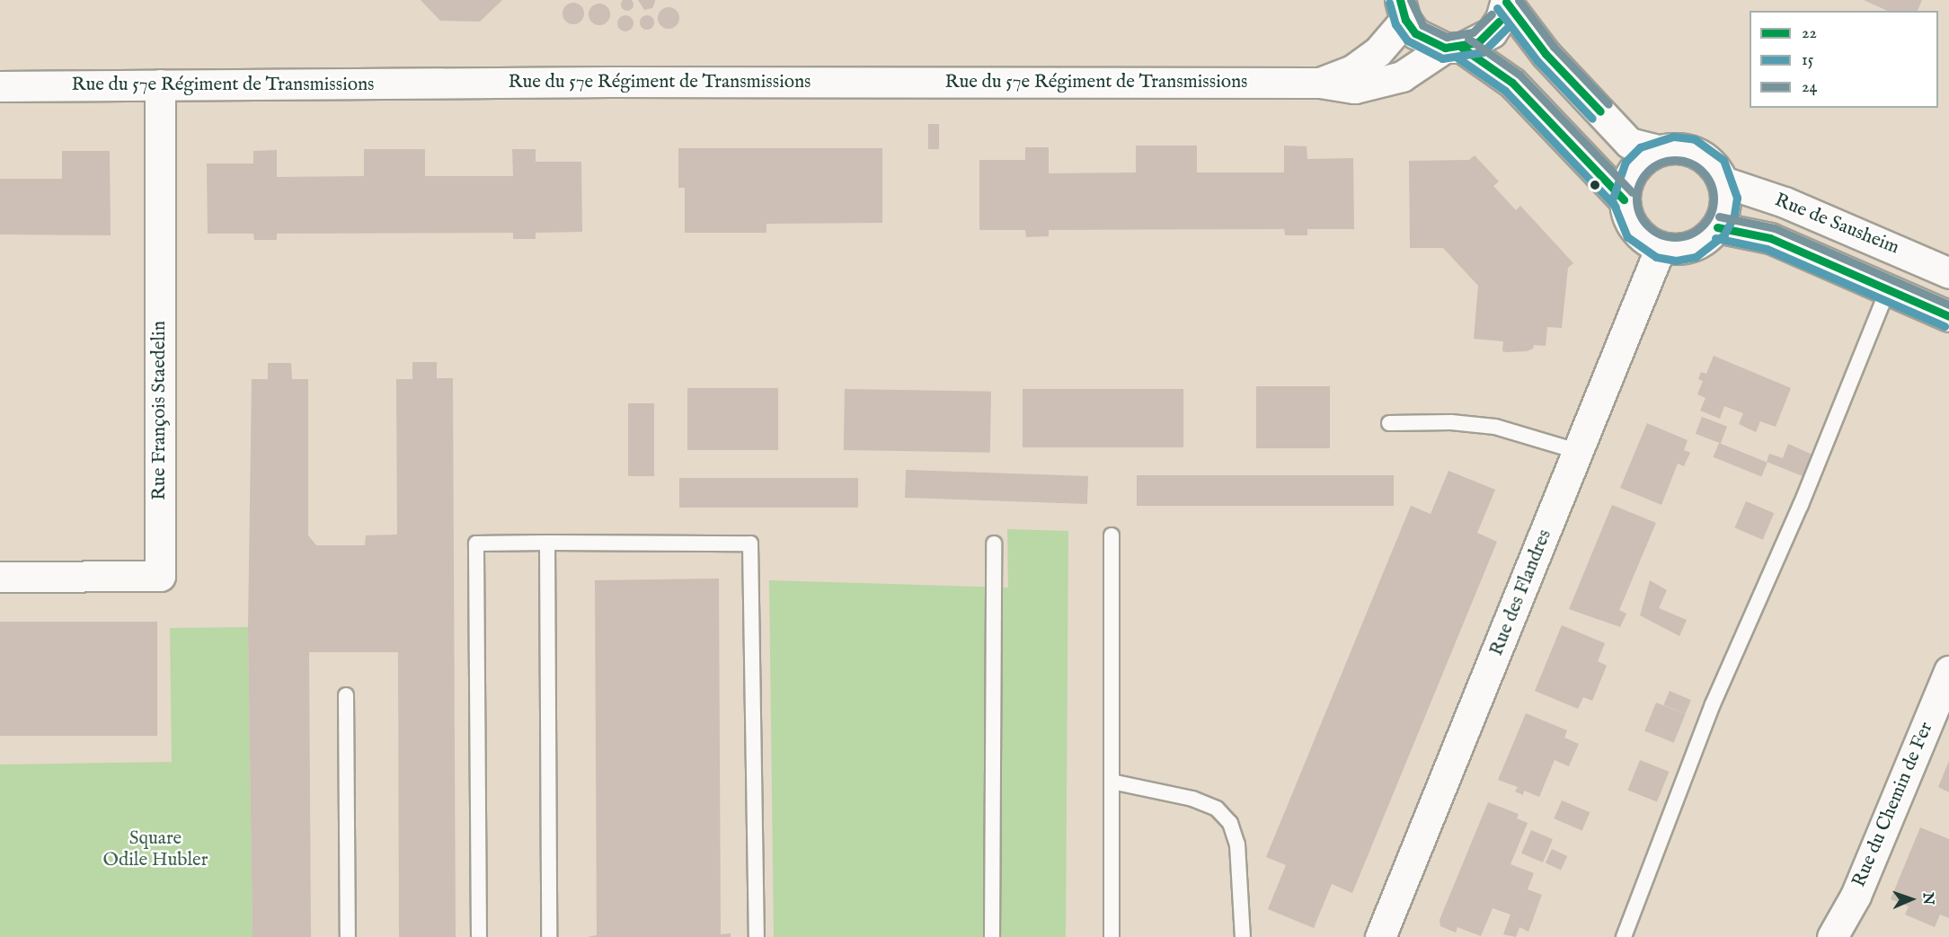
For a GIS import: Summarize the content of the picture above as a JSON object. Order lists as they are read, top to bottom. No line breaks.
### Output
{"streets":{"main road":["Rue du 57e Régiment de Transmissions","Rue de Sausheim","Rue François Staedelin","Rue des Flandres","Rue du Chemin de Fer"]},"crossings":[["Rue du 57e Régiment de Transmissions","Rue François Staedelin"],["Rue de Sausheim","Rue des Flandres"]],"parks":["Square Odile Hubler"],"lines":["transit line 22","transit line 24","transit line 15"],"legend":["22","15","24"],"north":"right"}
